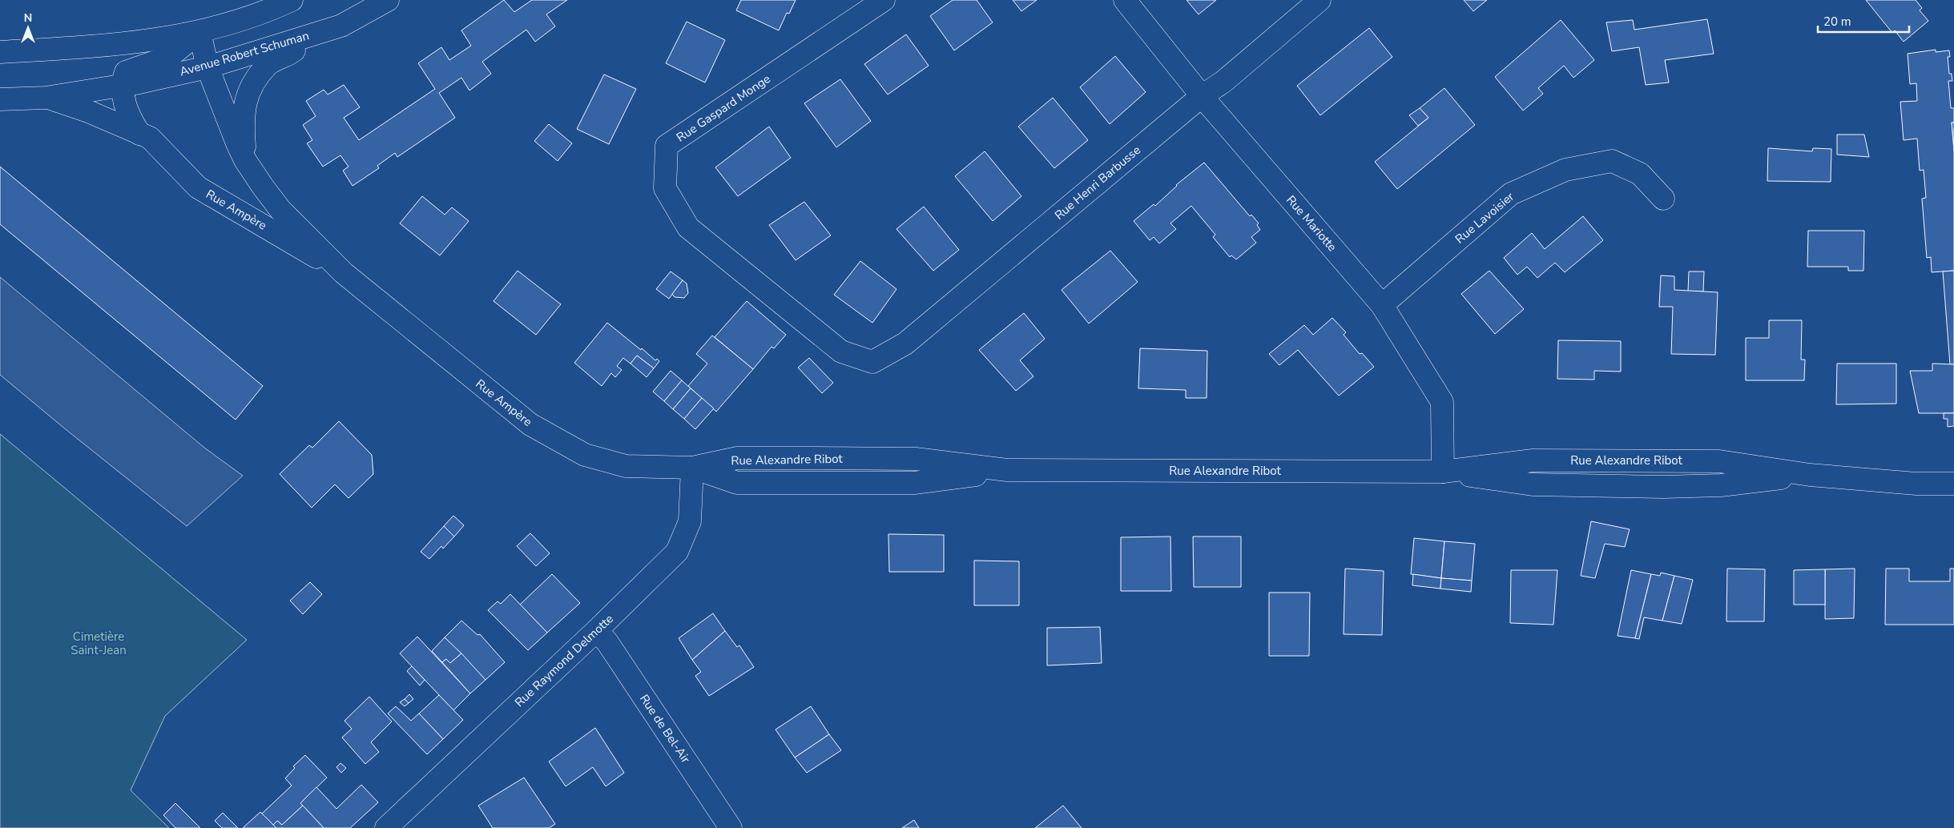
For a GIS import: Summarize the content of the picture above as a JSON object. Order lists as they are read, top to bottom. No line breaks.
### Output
{"streets":{"main road":["Avenue Robert Schuman","Rue Gaspard Monge","Rue Henri Barbusse","Rue Ampère","Rue Lavoisier","Rue Mariotte","Rue Alexandre Ribot","Rue Raymond Delmotte","Rue de Bel-Air"]},"crossings":[["Avenue Robert Schuman","Rue Ampère"],["Rue Gaspard Monge","Rue Henri Barbusse"],["Rue Henri Barbusse","Rue Mariotte"],["Rue Ampère","Rue Alexandre Ribot"],["Rue Ampère","Rue Raymond Delmotte"],["Rue Lavoisier","Rue Mariotte"],["Rue Mariotte","Rue Alexandre Ribot"],["Rue Alexandre Ribot","Rue Raymond Delmotte"],["Rue Raymond Delmotte","Rue de Bel-Air"]],"parks":["Cimetière Saint-Jean"],"scale_bar":"20 m","north":"top"}
